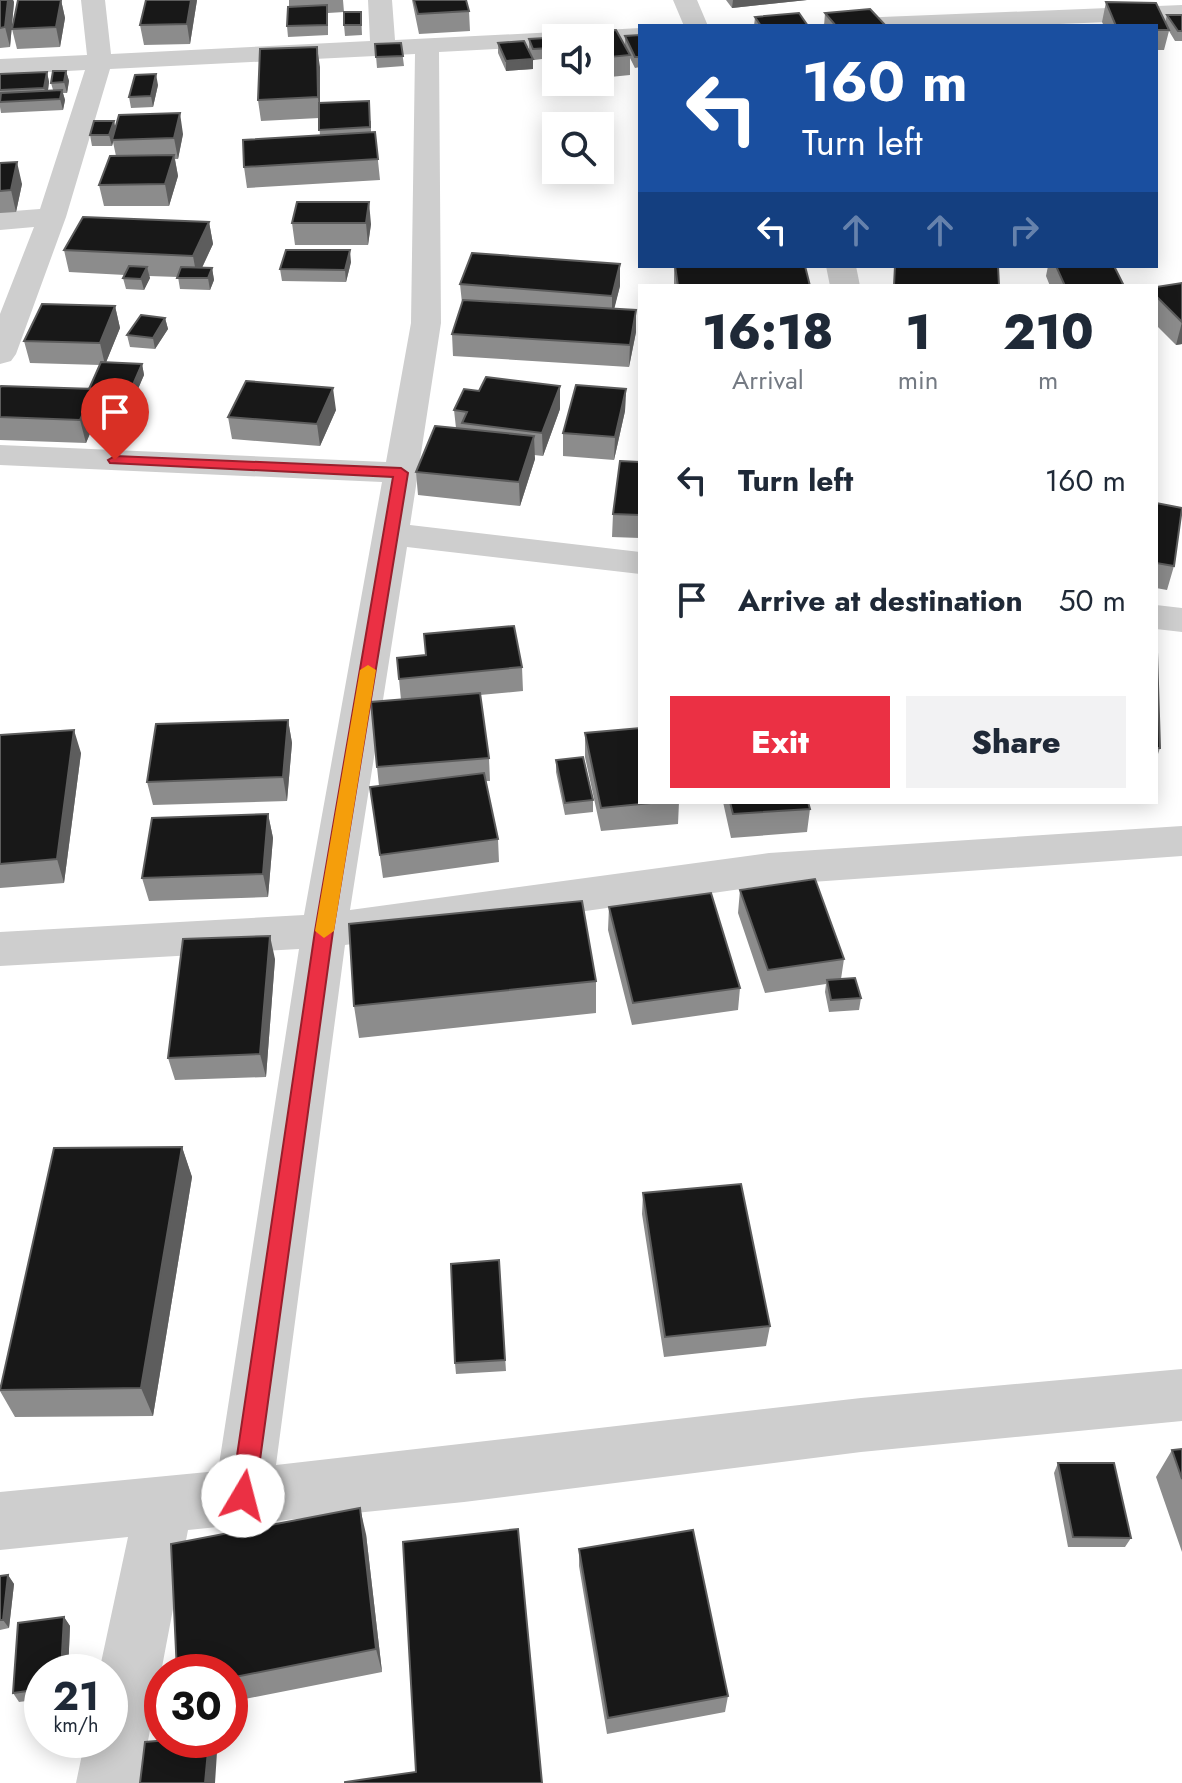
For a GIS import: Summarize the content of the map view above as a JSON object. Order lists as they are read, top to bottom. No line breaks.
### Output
{"page":{"turn":["160 m","Turn left"],"eta":["16:18","Arrival","1","min","210","m"],"list":[{"name":"Turn left","value":"160 m"},{"name":"Arrive at destination","value":"50 m"}],"buttons":["Exit","Share"],"speed":"21 km/h","limit":"30"}}
